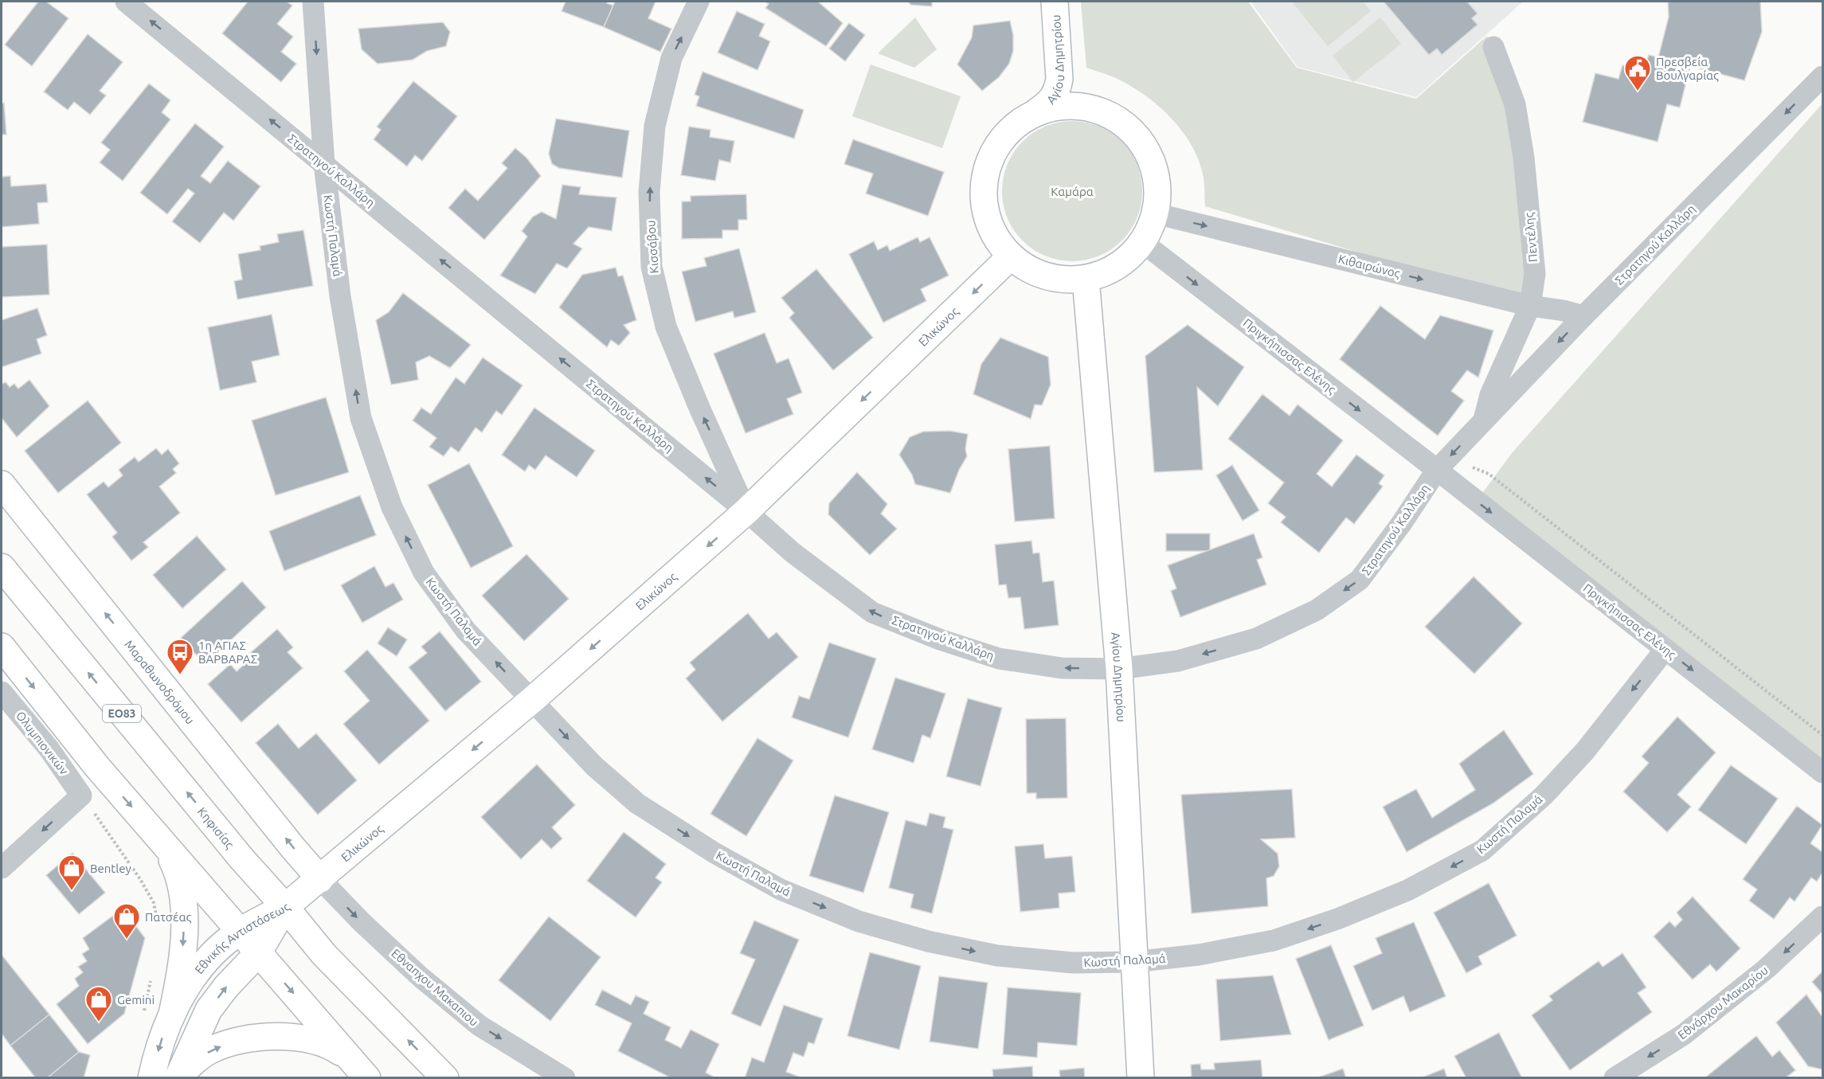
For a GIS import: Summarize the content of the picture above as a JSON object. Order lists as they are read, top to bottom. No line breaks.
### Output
{"streets":{"street":["Αγίου Δημητρίου","Στρατηγού Καλλάρη","Κωστή Παλαμά","Πεντέλης","Κισσάβου","Κιθαιρώνος","Ελικώνος","Πριγκήπισσας Ελένης","Μαραθωνοδρόμου","ΕΟ83","Ολυμπιονικών","Κηφισίας","Εθνικής Αντιστάσεως","Εθναπχου Μακαπιου","Εθνάρχου Μακαρίου"]},"crossings":[["Αγίου Δημητρίου","Στρατηγού Καλλάρη"],["Αγίου Δημητρίου","Κωστή Παλαμά"],["Στρατηγού Καλλάρη","Κωστή Παλαμά"],["Στρατηγού Καλλάρη","Πεντέλης"],["Στρατηγού Καλλάρη","Κισσάβου"],["Στρατηγού Καλλάρη","Κιθαιρώνος"],["Στρατηγού Καλλάρη","Ελικώνος"],["Στρατηγού Καλλάρη","Πριγκήπισσας Ελένης"],["Κωστή Παλαμά","Ελικώνος"],["Κωστή Παλαμά","Πριγκήπισσας Ελένης"],["Πεντέλης","Κιθαιρώνος"],["Κισσάβου","Ελικώνος"],["Ελικώνος","Μαραθωνοδρόμου"],["Ελικώνος","Κηφισίας"],["Ελικώνος","Εθνικής Αντιστάσεως"],["Ελικώνος","Εθναπχου Μακαπιου"],["Μαραθωνοδρόμου","Εθναπχου Μακαπιου"],["Κηφισίας","Εθνικής Αντιστάσεως"]],"one_way":["Κισσάβου","Κιθαιρώνος","Ελικώνος","Πριγκήπισσας Ελένης","Εθνάρχου Μακαρίου"],"parks":["Καμάρα"],"places":{"public building":["Πρεσβεία Βουλγαρίας"],"bus stop":["1η ΑΓΙΑΣ ΒΑΡΒΑΡΑΣ"],"shop":["Bentley","Πατσέας","Gemini"]}}
